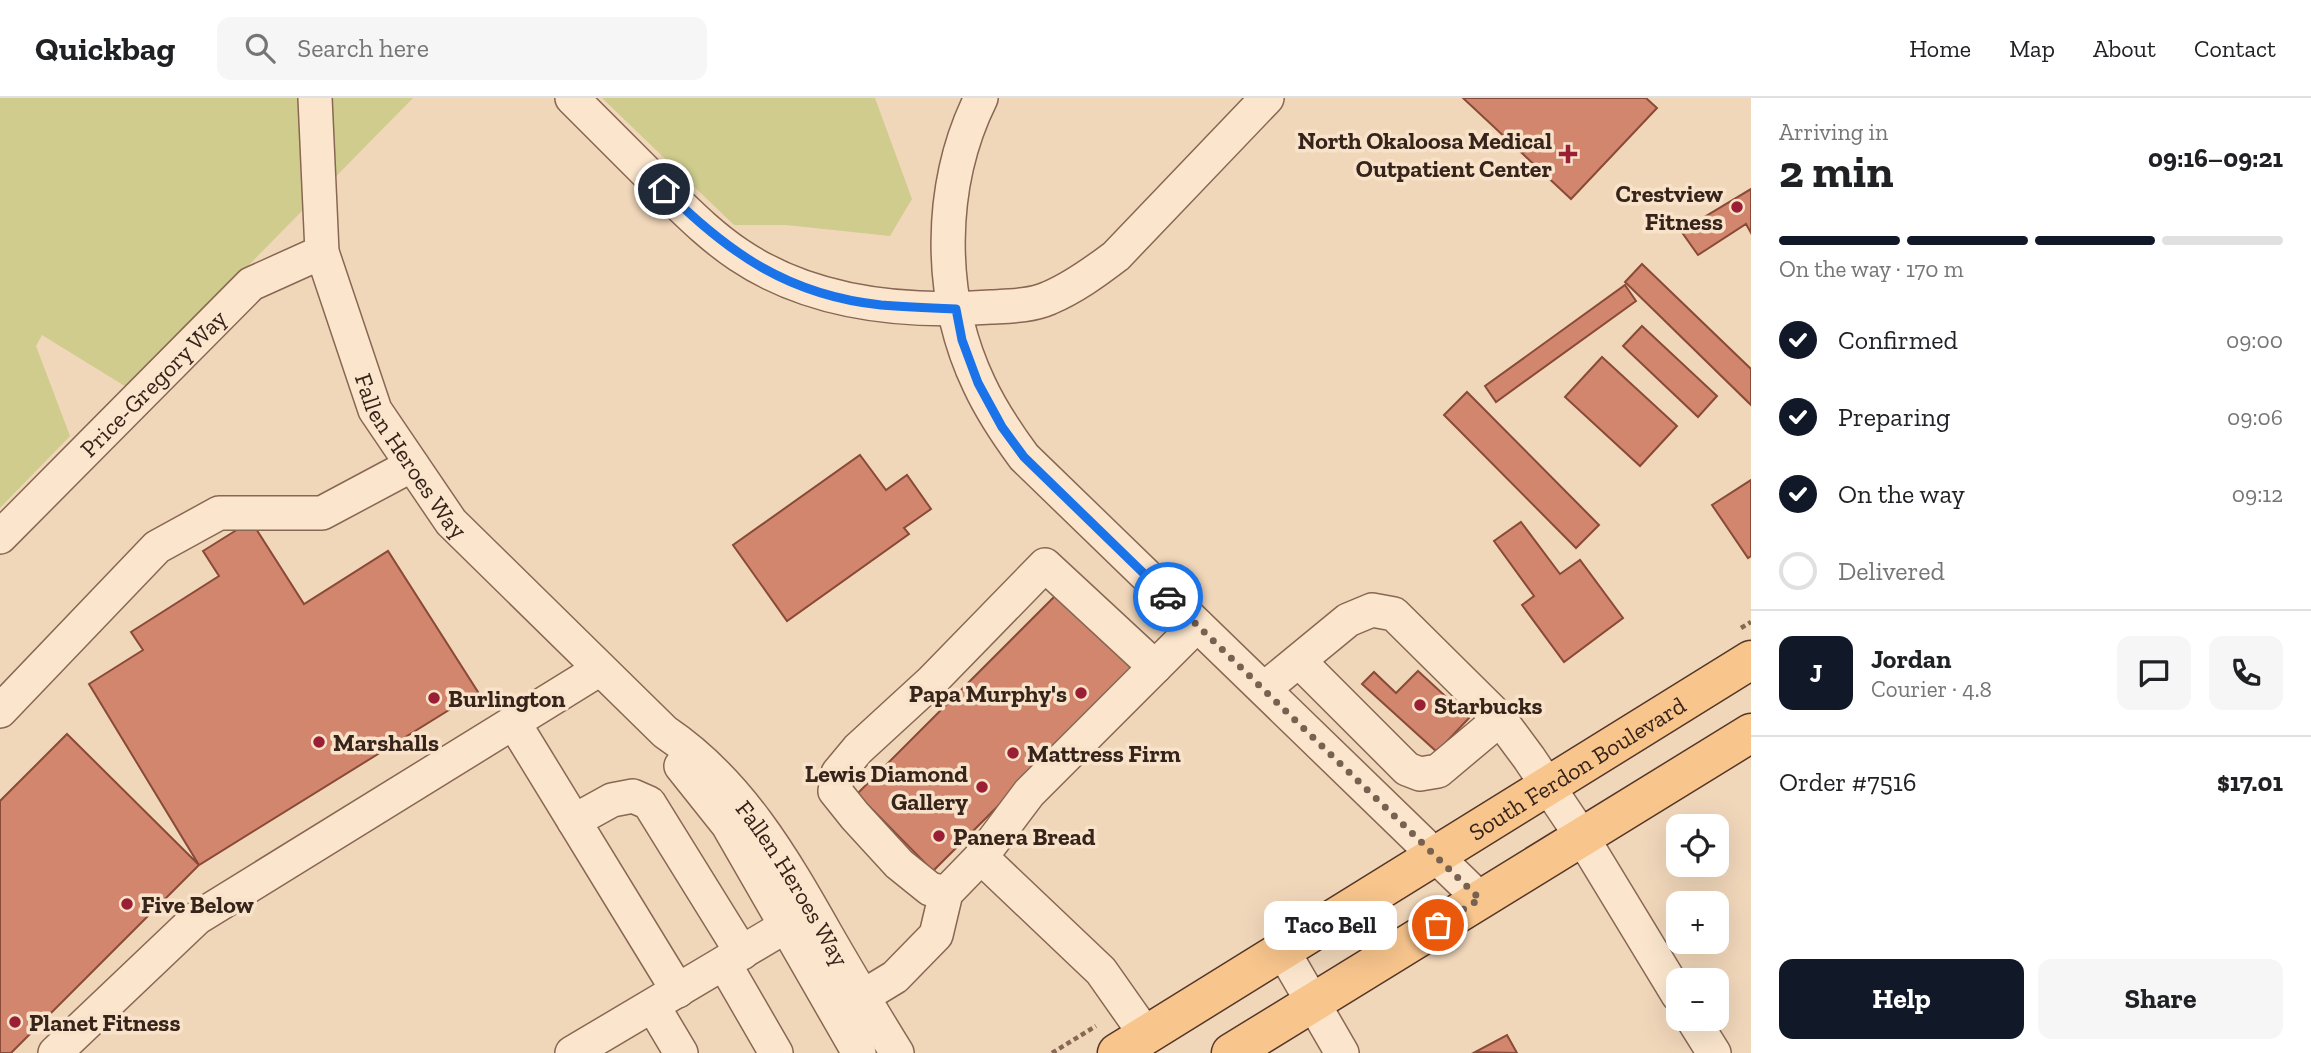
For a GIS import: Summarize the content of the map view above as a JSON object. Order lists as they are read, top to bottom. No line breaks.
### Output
{"streets":{"main road":["South Ferdon Boulevard"],"street":["Price-Gregory Way","Fallen Heroes Way"]},"crossings":[["Price-Gregory Way","Fallen Heroes Way"]],"places":{"health":["North Okaloosa Medical Outpatient Center"],"other":["Crestview Fitness","Papa Murphy's","Burlington","Starbucks","Marshalls","Mattress Firm","Lewis Diamond Gallery","Panera Bread","Five Below","Taco Bell","Planet Fitness"]},"page":{"header":"Quickbag","search":"Search here","nav":["Home","Map","About","Contact"],"heading":["2 min","Arriving in","09:16–09:21"],"panel":["Jordan","Courier · 4.8","Order #7516","$17.01"],"bar":"On the way · 170 m","list":[["Confirmed","09:00"],["Preparing","09:06"],["On the way","09:12"],"Delivered"],"round":"J","map_buttons":["+","−"],"bubble":"Taco Bell","buttons":["Help","Share"]}}
